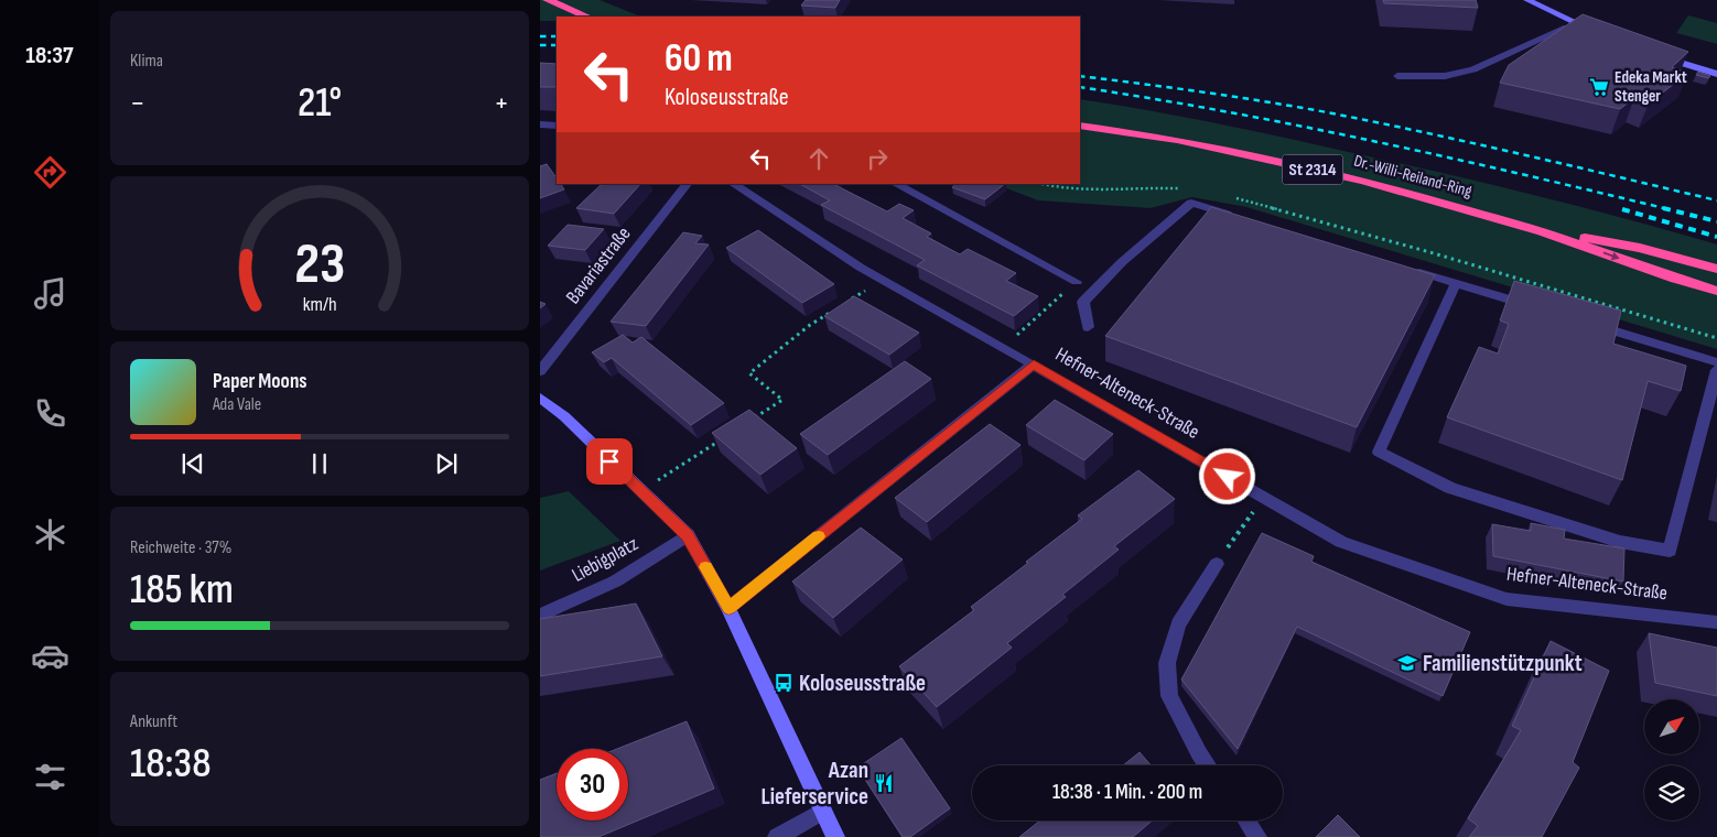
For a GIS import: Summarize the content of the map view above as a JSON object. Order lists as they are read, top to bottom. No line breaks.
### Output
{"streets":{"highway":["St 2314","Dr.-Willi-Reiland-Ring"],"street":["Bavariastraße","Hefner-Alteneck-Straße","Liebigplatz"]},"places":{"supermarket":["Edeka Markt Stenger"],"school or university":["Familienstützpunkt"],"bus stop":["Koloseusstraße"],"restaurant":["Azan Lieferservice"]},"north":"top right","page":{"tabs":"18:37","tile":["Klima",["Reichweite · 37%","185 km"],["Ankunft","18:38"]],"turn":["60 m","Koloseusstraße"],"heat":["−","21°","+"],"song":["Paper Moons","Ada Vale"],"limit":"30","trip":"18:38 · 1 Min. · 200 m","gauge":["23","km/h"]}}
